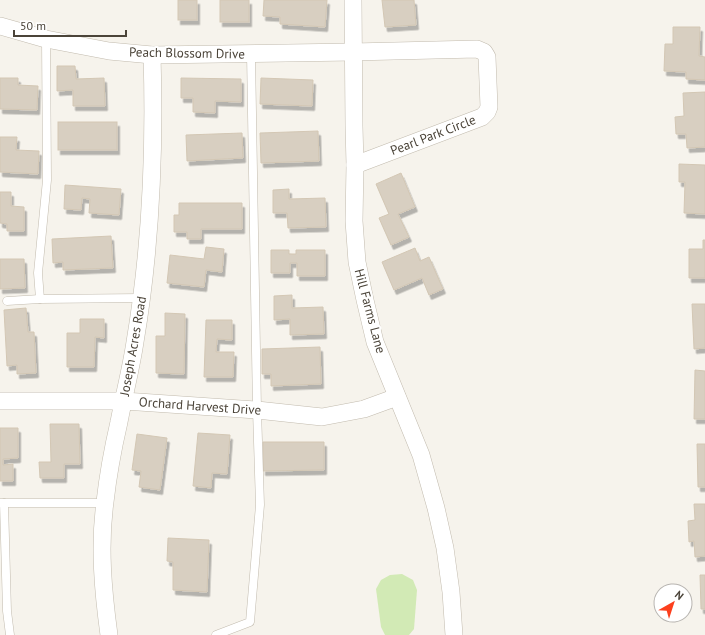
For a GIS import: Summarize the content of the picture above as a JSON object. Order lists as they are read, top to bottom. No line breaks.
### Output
{"streets":{"street":["Peach Blossom Drive","Pearl Park Circle","Hill Farms Lane","Joseph Acres Road","Orchard Harvest Drive"]},"crossings":[["Peach Blossom Drive","Pearl Park Circle"],["Peach Blossom Drive","Hill Farms Lane"],["Peach Blossom Drive","Joseph Acres Road"],["Pearl Park Circle","Hill Farms Lane"],["Hill Farms Lane","Orchard Harvest Drive"],["Joseph Acres Road","Orchard Harvest Drive"]],"scale_bar":"50 m","north":"top right"}
